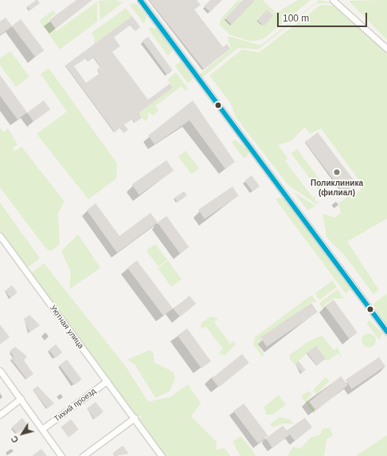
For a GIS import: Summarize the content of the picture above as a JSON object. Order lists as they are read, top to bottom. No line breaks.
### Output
{"streets":{"street":["Уютная улица","Тихий проезд"]},"crossings":[["Уютная улица","Тихий проезд"]],"places":["Поликлиника (филиал)"],"scale_bar":"100 m","north":"bottom left"}
